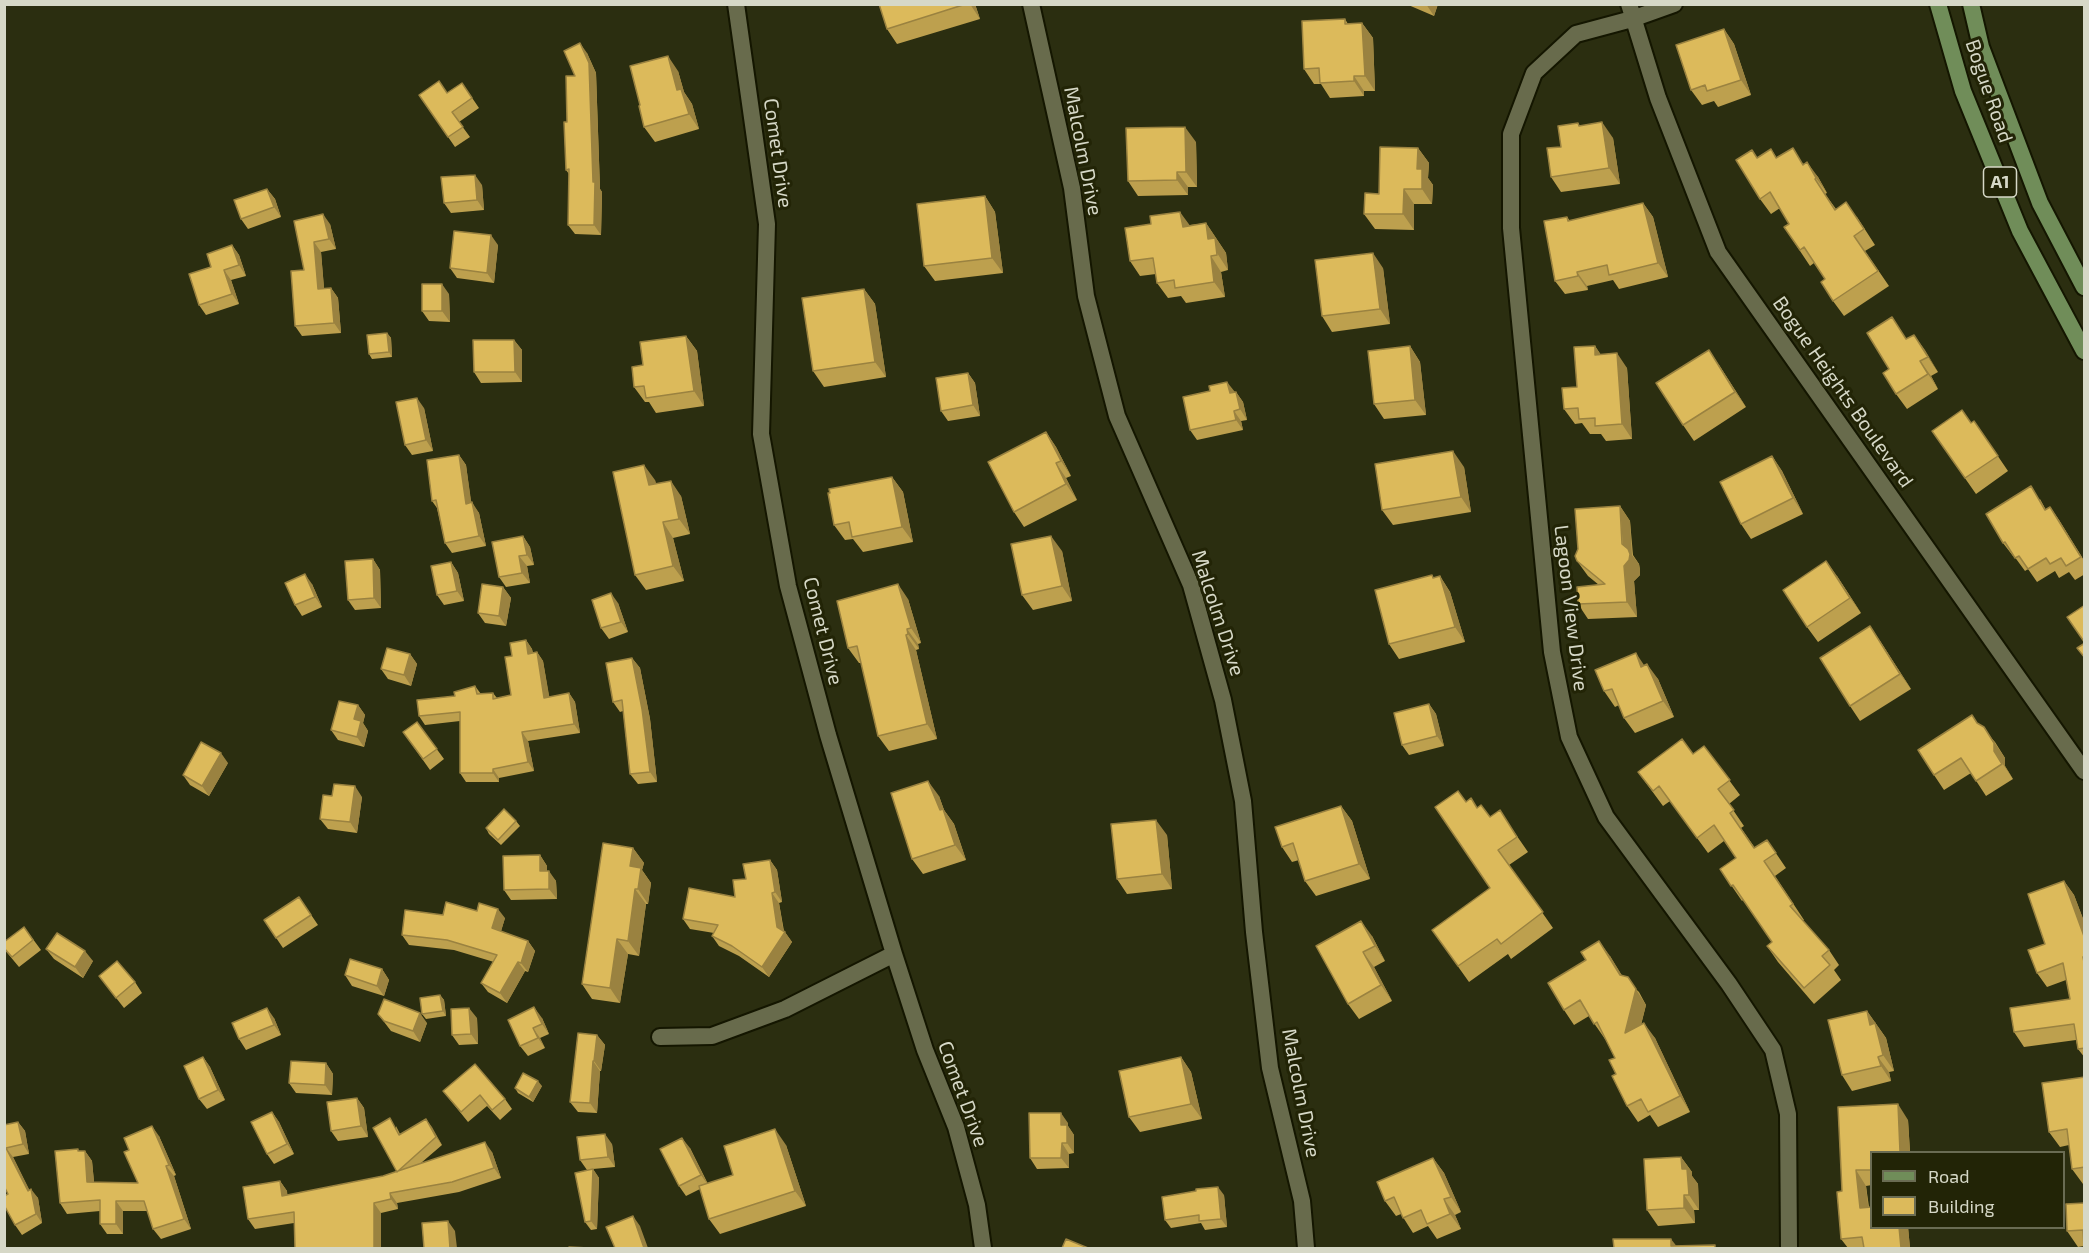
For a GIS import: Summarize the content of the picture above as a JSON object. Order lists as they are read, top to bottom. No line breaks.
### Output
{"streets":{"main road":["Bogue Road","A1"],"street":["Malcolm Drive","Comet Drive","Bogue Heights Boulevard","Lagoon View Drive"]},"crossings":[["Bogue Heights Boulevard","Lagoon View Drive"]],"legend":["Road","Building"]}
